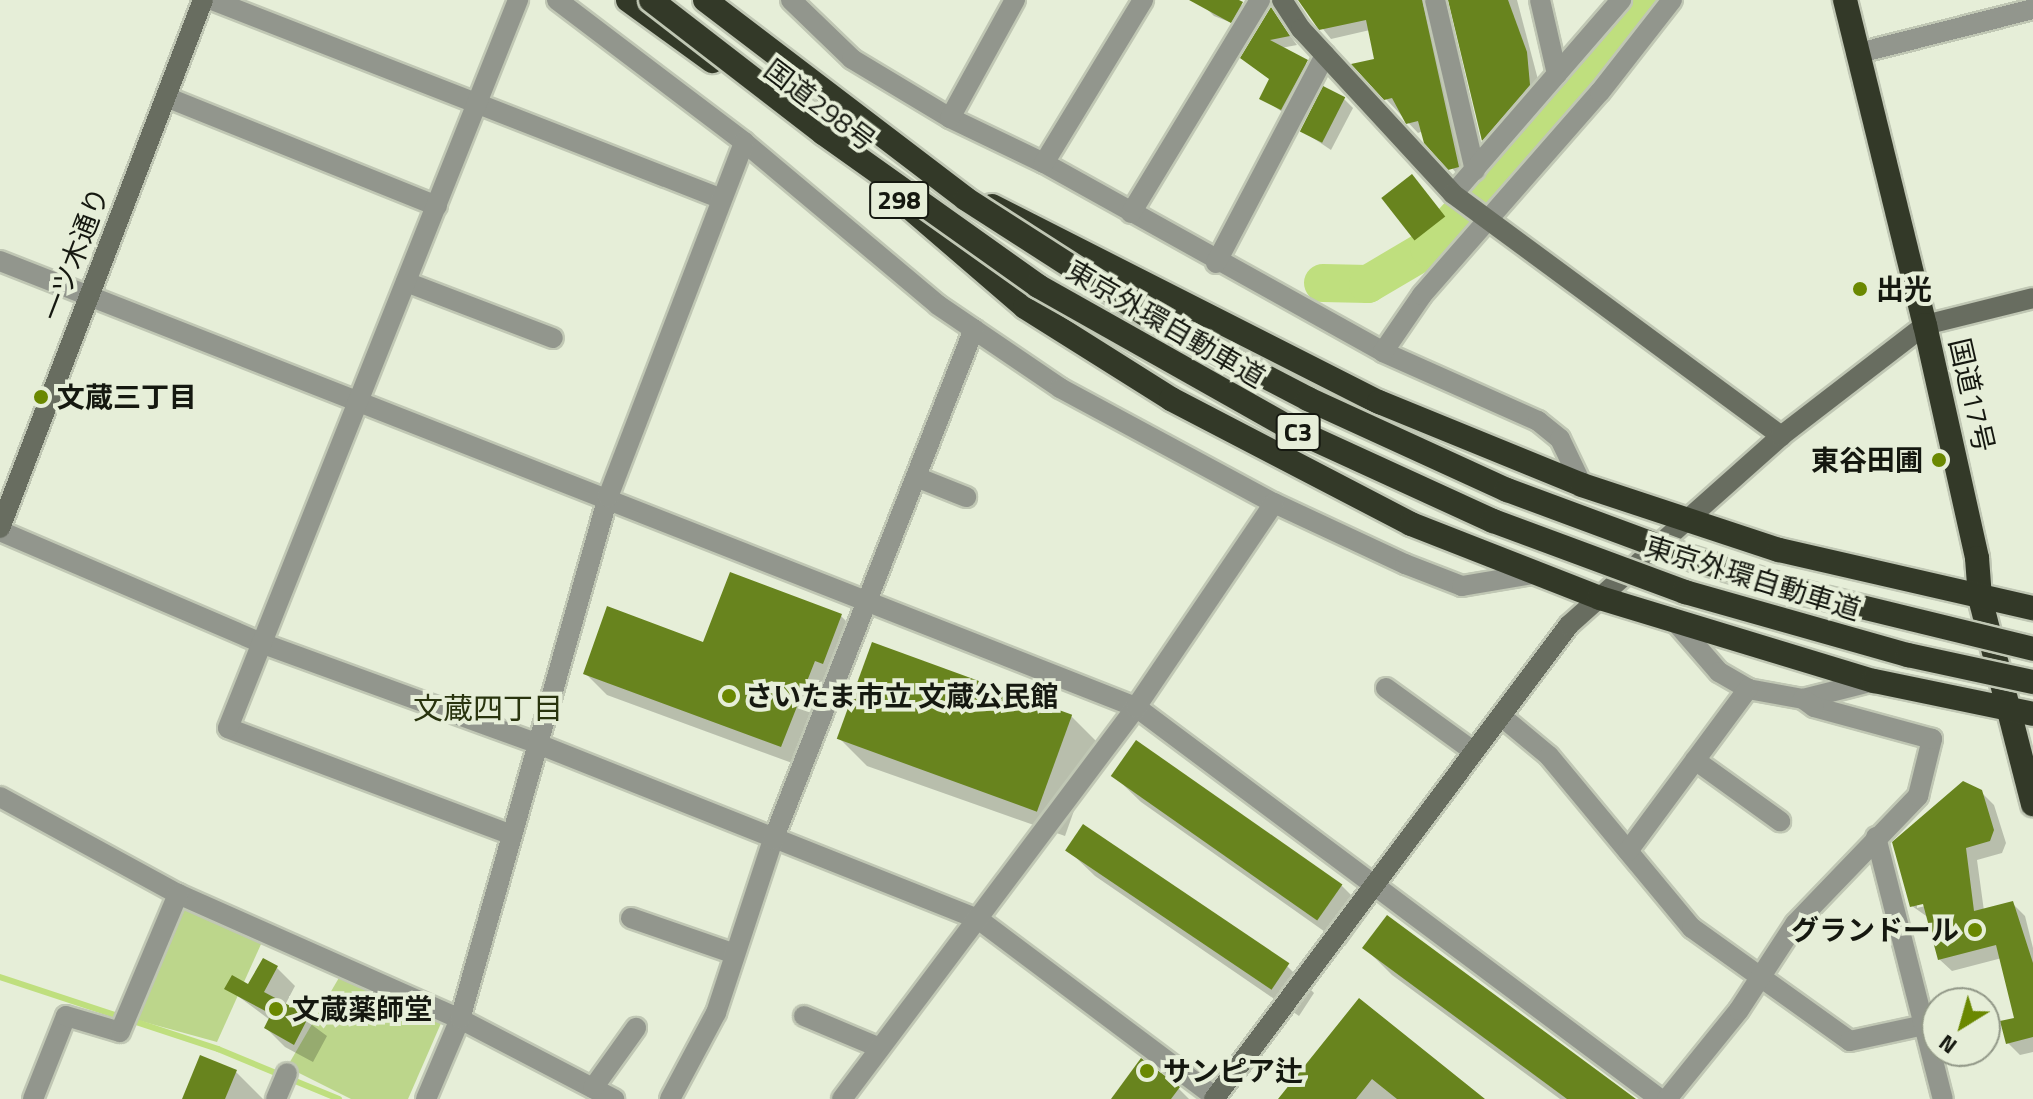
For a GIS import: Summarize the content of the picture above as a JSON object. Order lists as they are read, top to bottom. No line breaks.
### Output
{"streets":{"highway":["国道298号","298","東京外環自動車道","国道17号","C3"],"street":["一ツ木通り"]},"districts":["文蔵四丁目"],"places":["出光","文蔵三丁目","東谷田圃","さいたま市立 文蔵公民館","グランドール","文蔵薬師堂","サンピア辻"],"north":"bottom left"}
